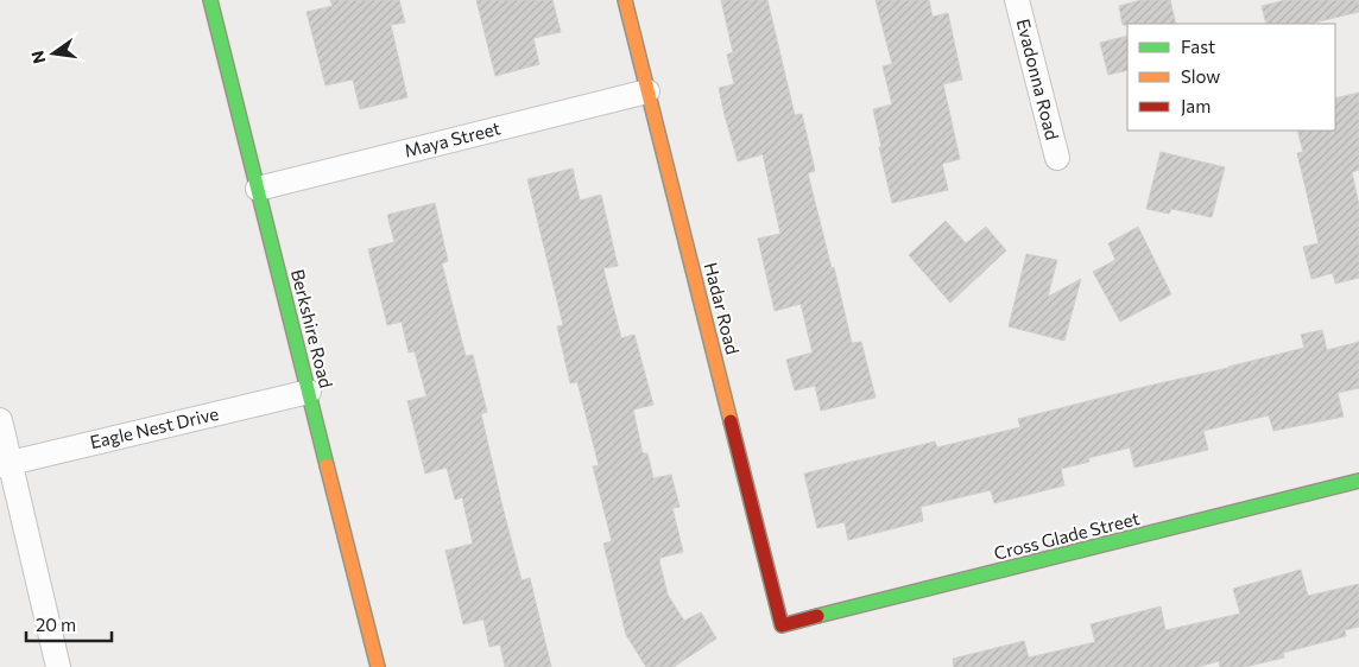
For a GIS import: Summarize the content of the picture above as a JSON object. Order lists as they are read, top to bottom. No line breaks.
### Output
{"streets":{"street":["Evadonna Road","Maya Street","Hadar Road","Berkshire Road","Eagle Nest Drive","Cross Glade Street"]},"crossings":[["Maya Street","Hadar Road"],["Maya Street","Berkshire Road"],["Hadar Road","Cross Glade Street"],["Berkshire Road","Eagle Nest Drive"]],"legend":["Fast","Slow","Jam"],"scale_bar":"20 m","north":"left"}
